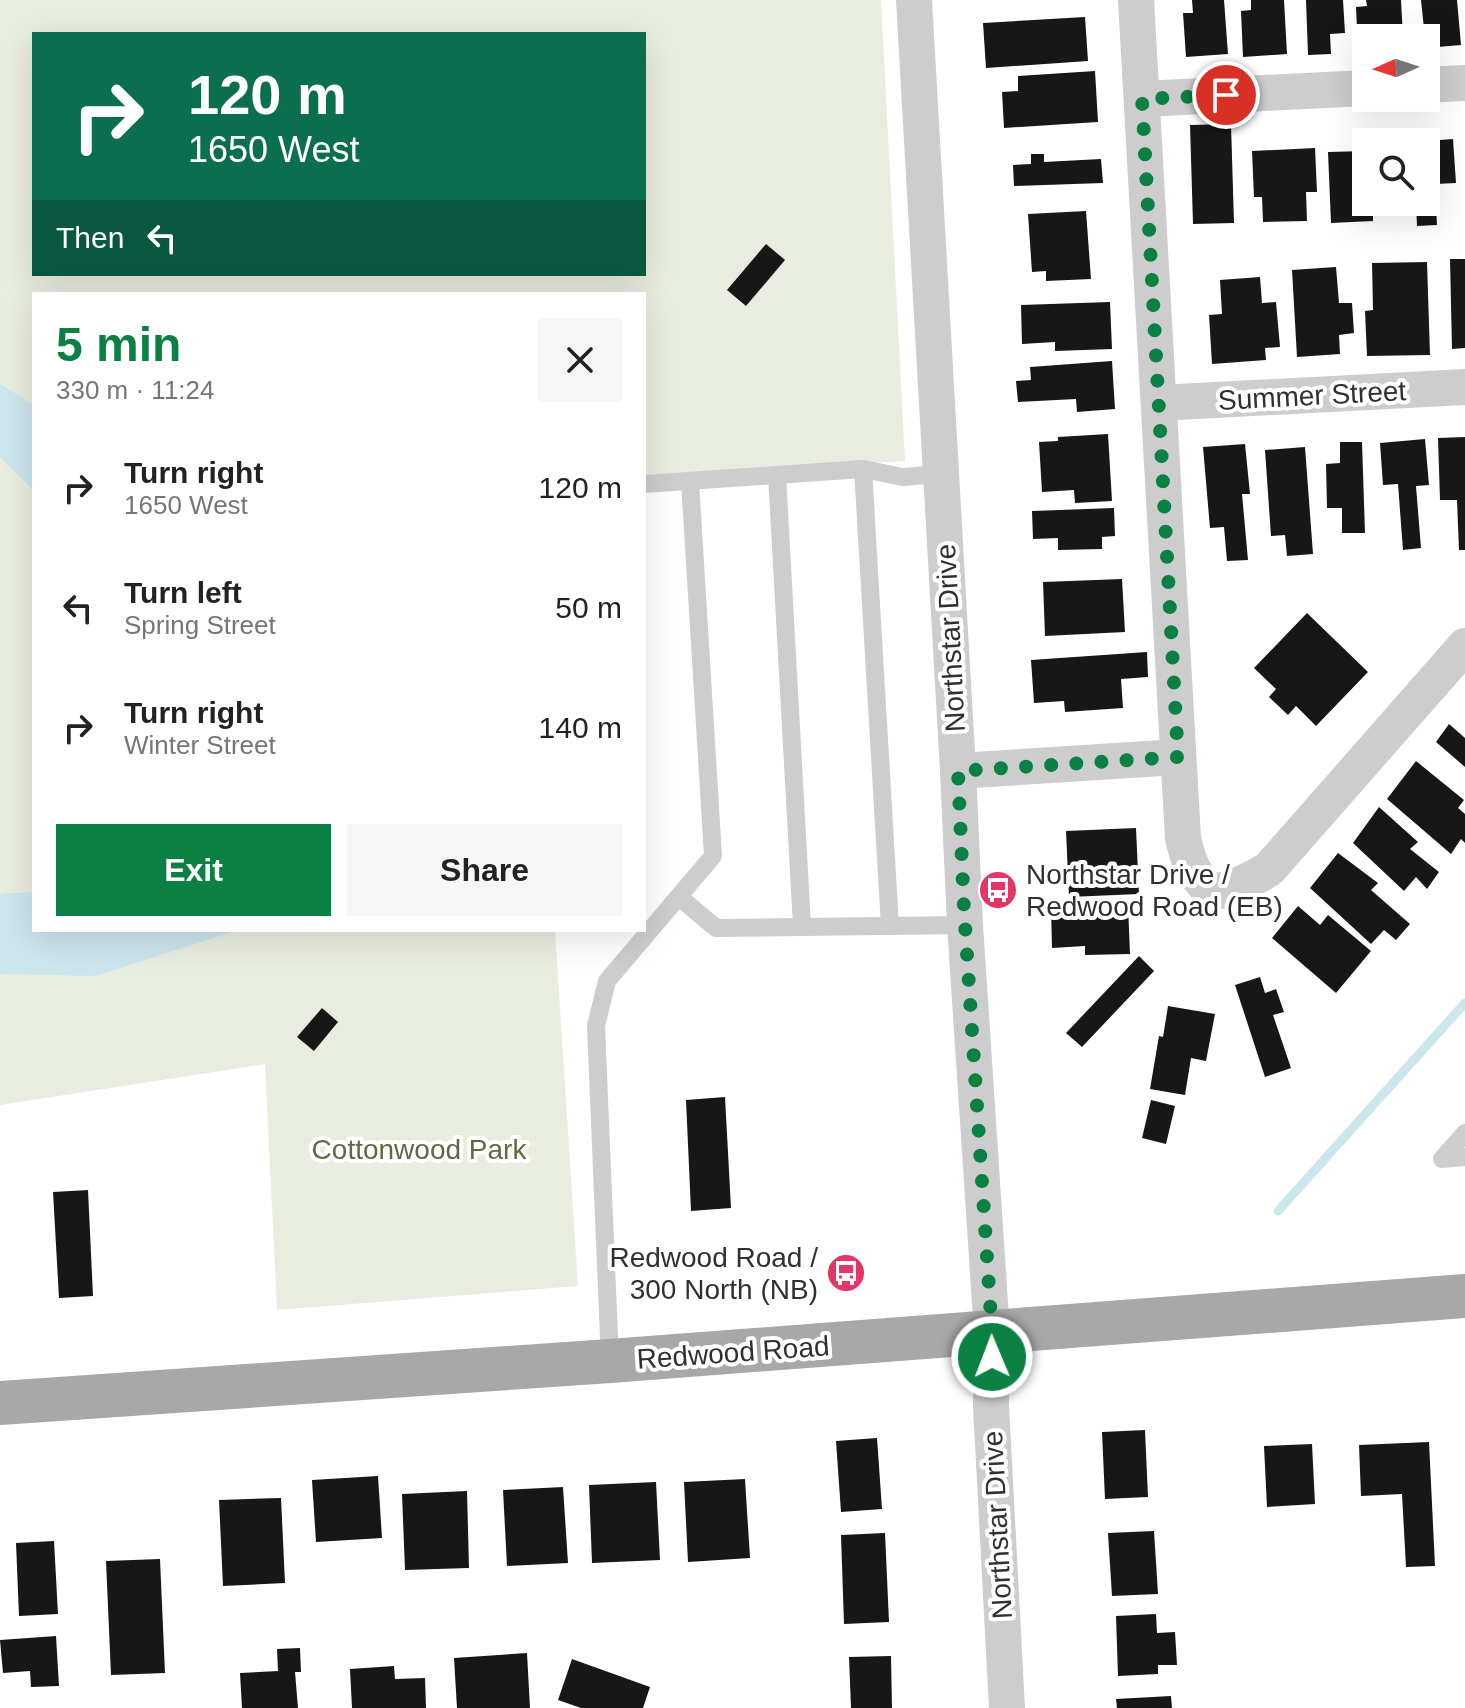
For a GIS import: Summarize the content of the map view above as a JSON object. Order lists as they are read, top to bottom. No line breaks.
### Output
{"streets":{"main road":["Redwood Road"],"street":["Summer Street","Northstar Drive"]},"crossings":[["Northstar Drive","Redwood Road"]],"parks":["Cottonwood Park"],"places":{"bus stop":["Northstar Drive / Redwood Road (EB)","Redwood Road / 300 North (NB)"]},"north":"left","page":{"turn":["120 m","1650 West"],"then":"Then","heading":["5 min","330 m · 11:24"],"list":[{"name":"Turn right","note":"1650 West","value":"120 m"},{"name":"Turn left","note":"Spring Street","value":"50 m"},{"name":"Turn right","note":"Winter Street","value":"140 m"}],"buttons":["Exit","Share"]}}
